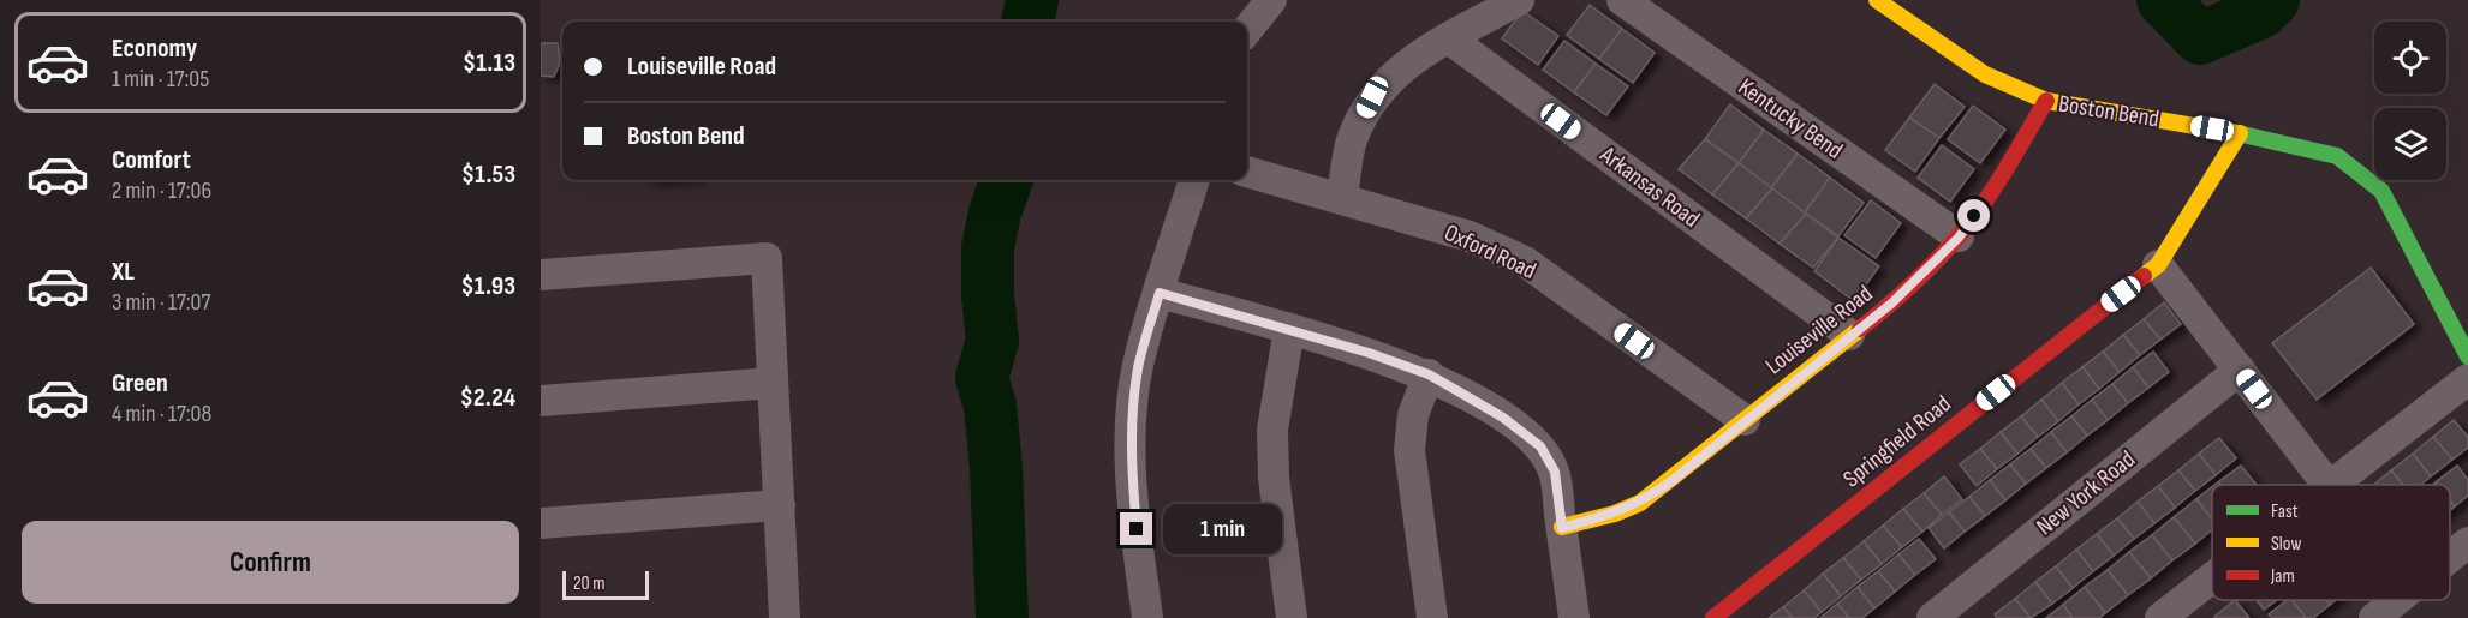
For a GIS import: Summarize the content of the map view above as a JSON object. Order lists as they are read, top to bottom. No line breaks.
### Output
{"streets":{"street":["Boston Bend","Kentucky Bend","Arkansas Road","Oxford Road","Louiseville Road","Springfield Road","New York Road"]},"crossings":[["Boston Bend","Louiseville Road"],["Boston Bend","Springfield Road"],["Kentucky Bend","Louiseville Road"],["Arkansas Road","Louiseville Road"],["Oxford Road","Louiseville Road"]],"legend":["Fast","Slow","Jam"],"scale_bar":"20 m","page":{"list":[{"name":"Economy","note":"1 min · 17:05","value":"$1.13"},{"name":"Comfort","note":"2 min · 17:06","value":"$1.53"},{"name":"XL","note":"3 min · 17:07","value":"$1.93"},{"name":"Green","note":"4 min · 17:08","value":"$2.24"}],"banner":["Louiseville Road","Boston Bend"],"bubble":"1 min","buttons":"Confirm","scale":"20 m"}}
